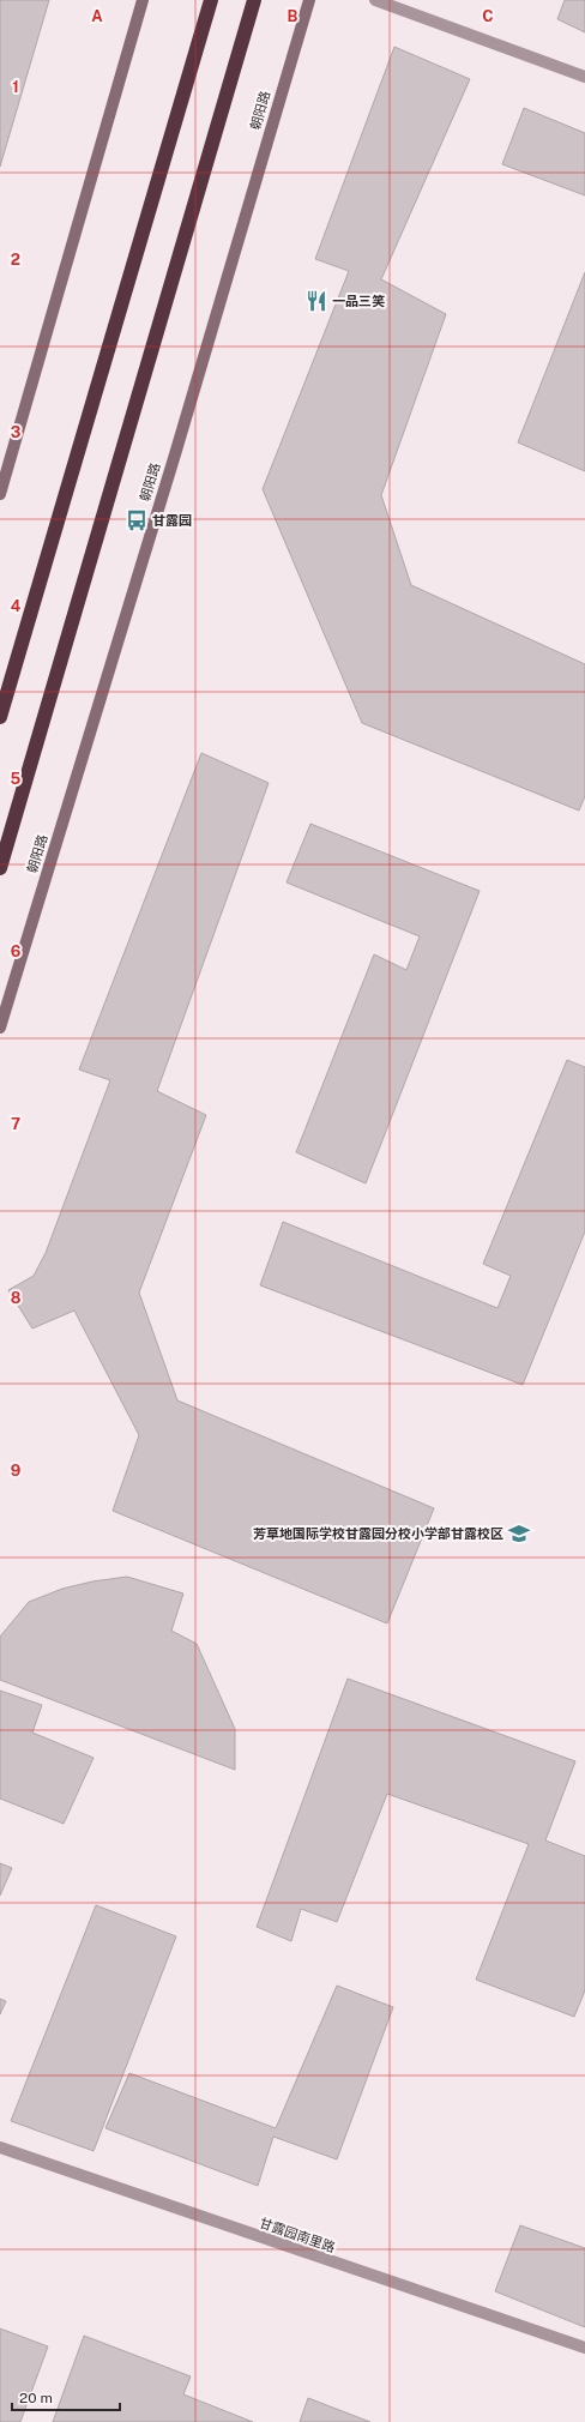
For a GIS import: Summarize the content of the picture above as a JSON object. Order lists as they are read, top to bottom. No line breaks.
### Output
{"streets":{"street":["朝阳路","甘露园南里路"]},"places":{"restaurant":["一品三笑"],"bus stop":["甘露园"],"school or university":["芳草地国际学校甘露园分校小学部甘露校区"]},"scale_bar":"20 m","grid":{"columns":["A","B","C"],"rows":["1","2","3","4","5","6","7","8","9"]}}
